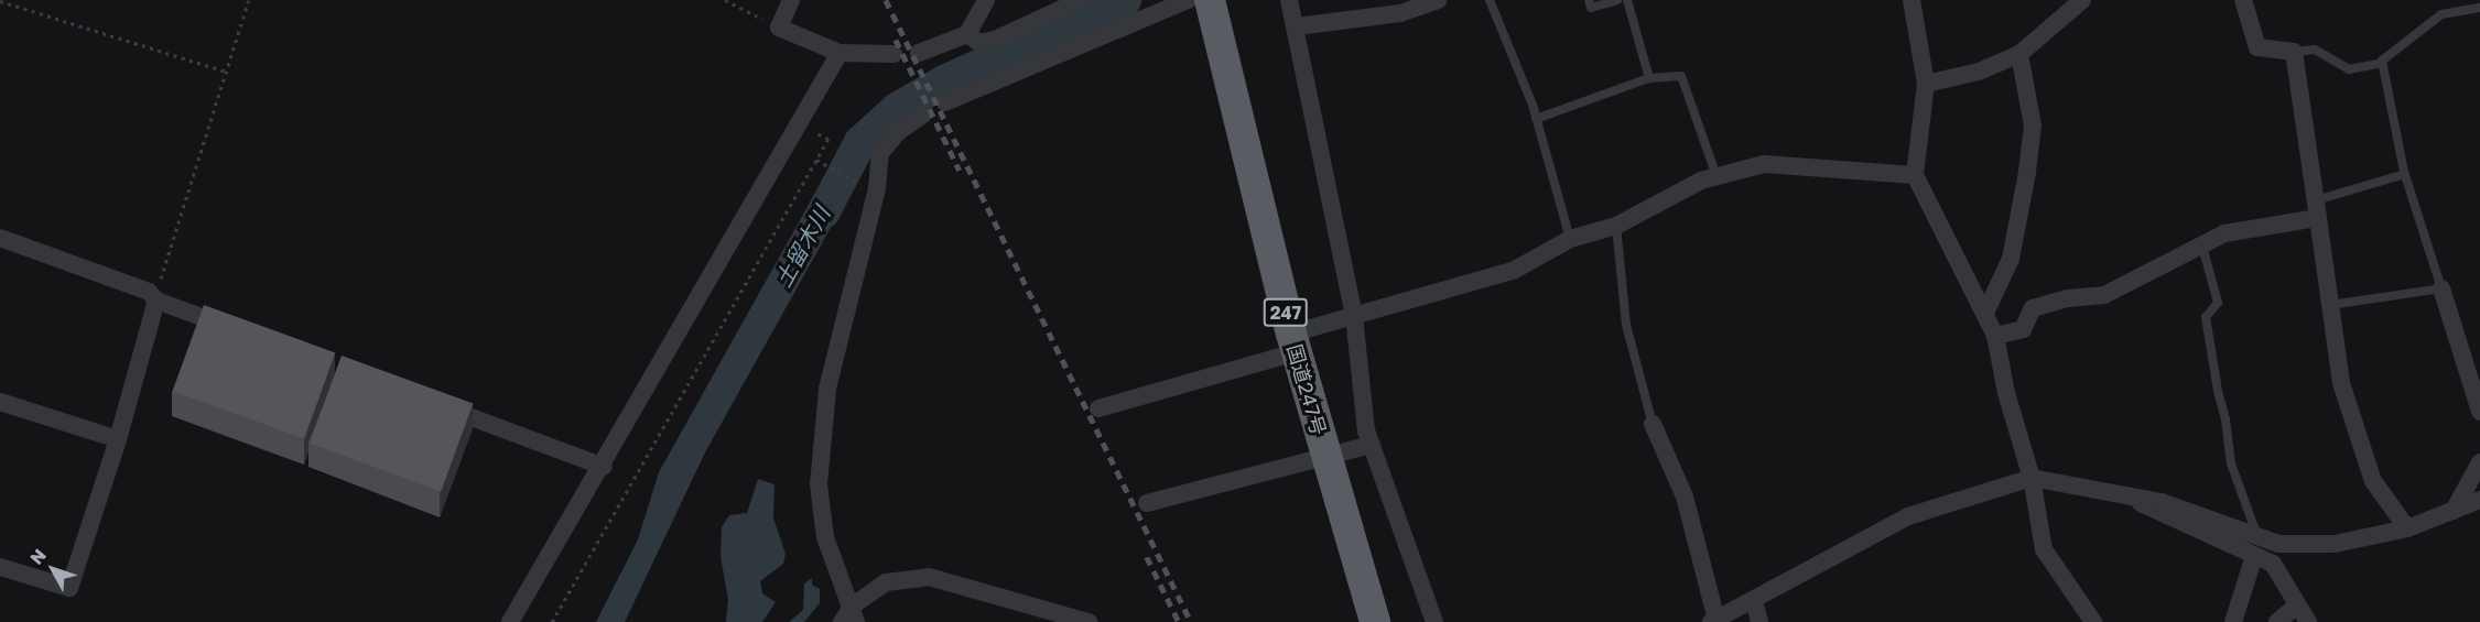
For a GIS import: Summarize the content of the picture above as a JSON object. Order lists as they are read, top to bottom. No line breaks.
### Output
{"streets":{"highway":["247","国道247号"]},"water":["土留木川"],"north":"top left"}
